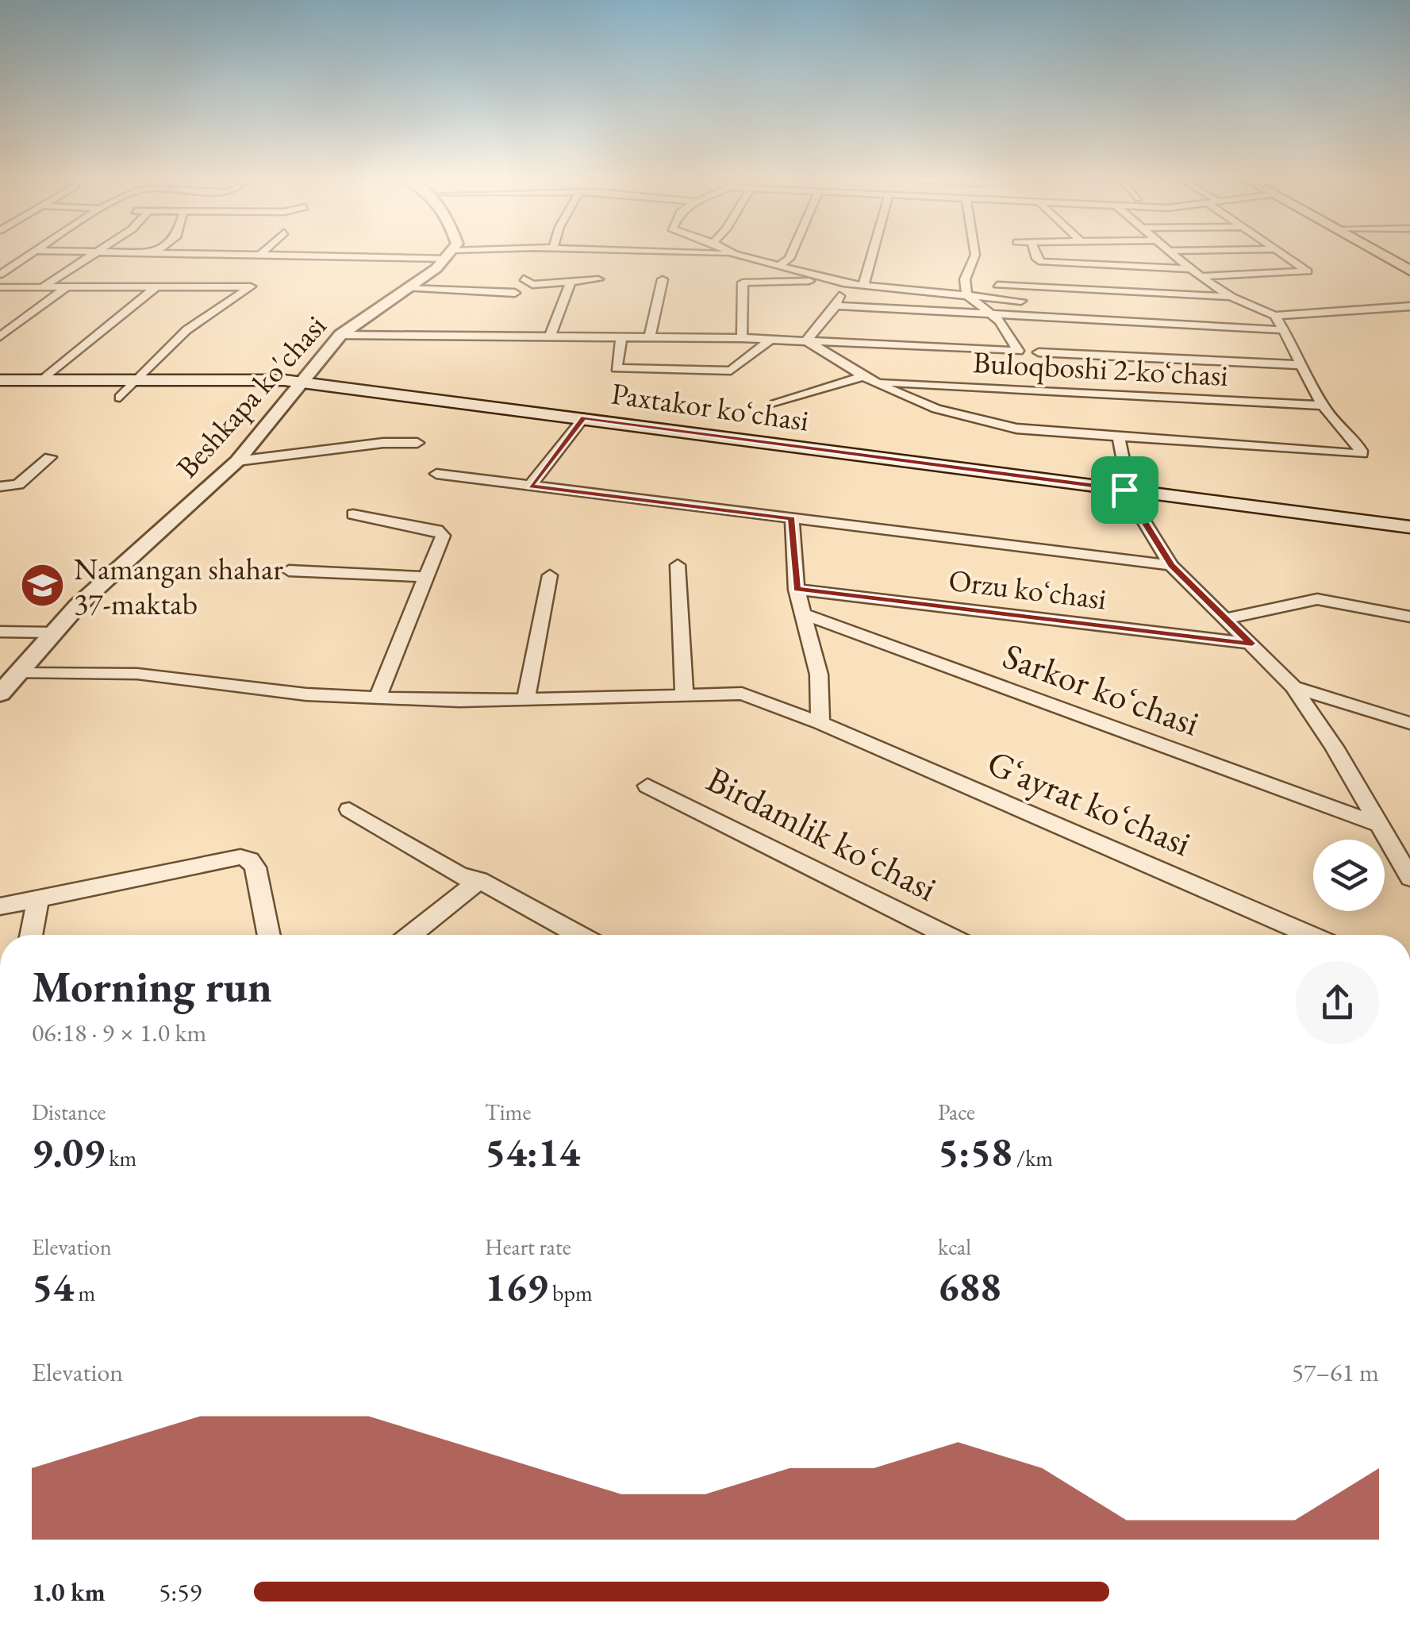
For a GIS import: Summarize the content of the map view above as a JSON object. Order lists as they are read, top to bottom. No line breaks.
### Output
{"streets":{"main road":["Paxtakor koʻchasi"],"street":["Buloqboshi 2-koʻchasi","Beshkapa ko'chasi","Orzu koʻchasi","Sarkor koʻchasi","Gʻayrat koʻchasi","Birdamlik koʻchasi"]},"crossings":[["Beshkapa ko'chasi","Paxtakor koʻchasi"],["Beshkapa ko'chasi","Gʻayrat koʻchasi"]],"places":{"school or university":["Namangan shahar 37-maktab"]},"page":{"heading":["Morning run","06:18 · 9 × 1.0 km"],"stats":[["Distance","9.09 km"],["Time","54:14"],["Pace","5:58 /km"],["Elevation","54 m"],["Heart rate","169 bpm"],["kcal","688"]],"chart":["Elevation","57–61 m"],"list":[{"name":"1.0 km","note":"5:59"}]}}
